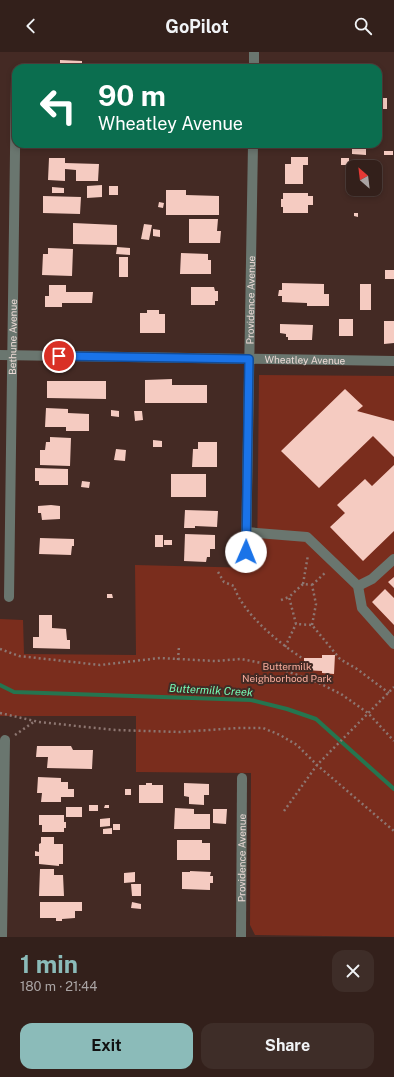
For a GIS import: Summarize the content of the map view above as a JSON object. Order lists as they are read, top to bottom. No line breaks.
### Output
{"streets":{"street":["Providence Avenue","Bethune Avenue","Wheatley Avenue"]},"crossings":[["Providence Avenue","Wheatley Avenue"],["Bethune Avenue","Wheatley Avenue"]],"water":["Buttermilk Creek"],"parks":["Buttermilk Neighborhood Park"],"north":"top left","page":{"header":"GoPilot","turn":["90 m","Wheatley Avenue"],"heading":["1 min","180 m · 21:44"],"buttons":["Exit","Share"]}}
